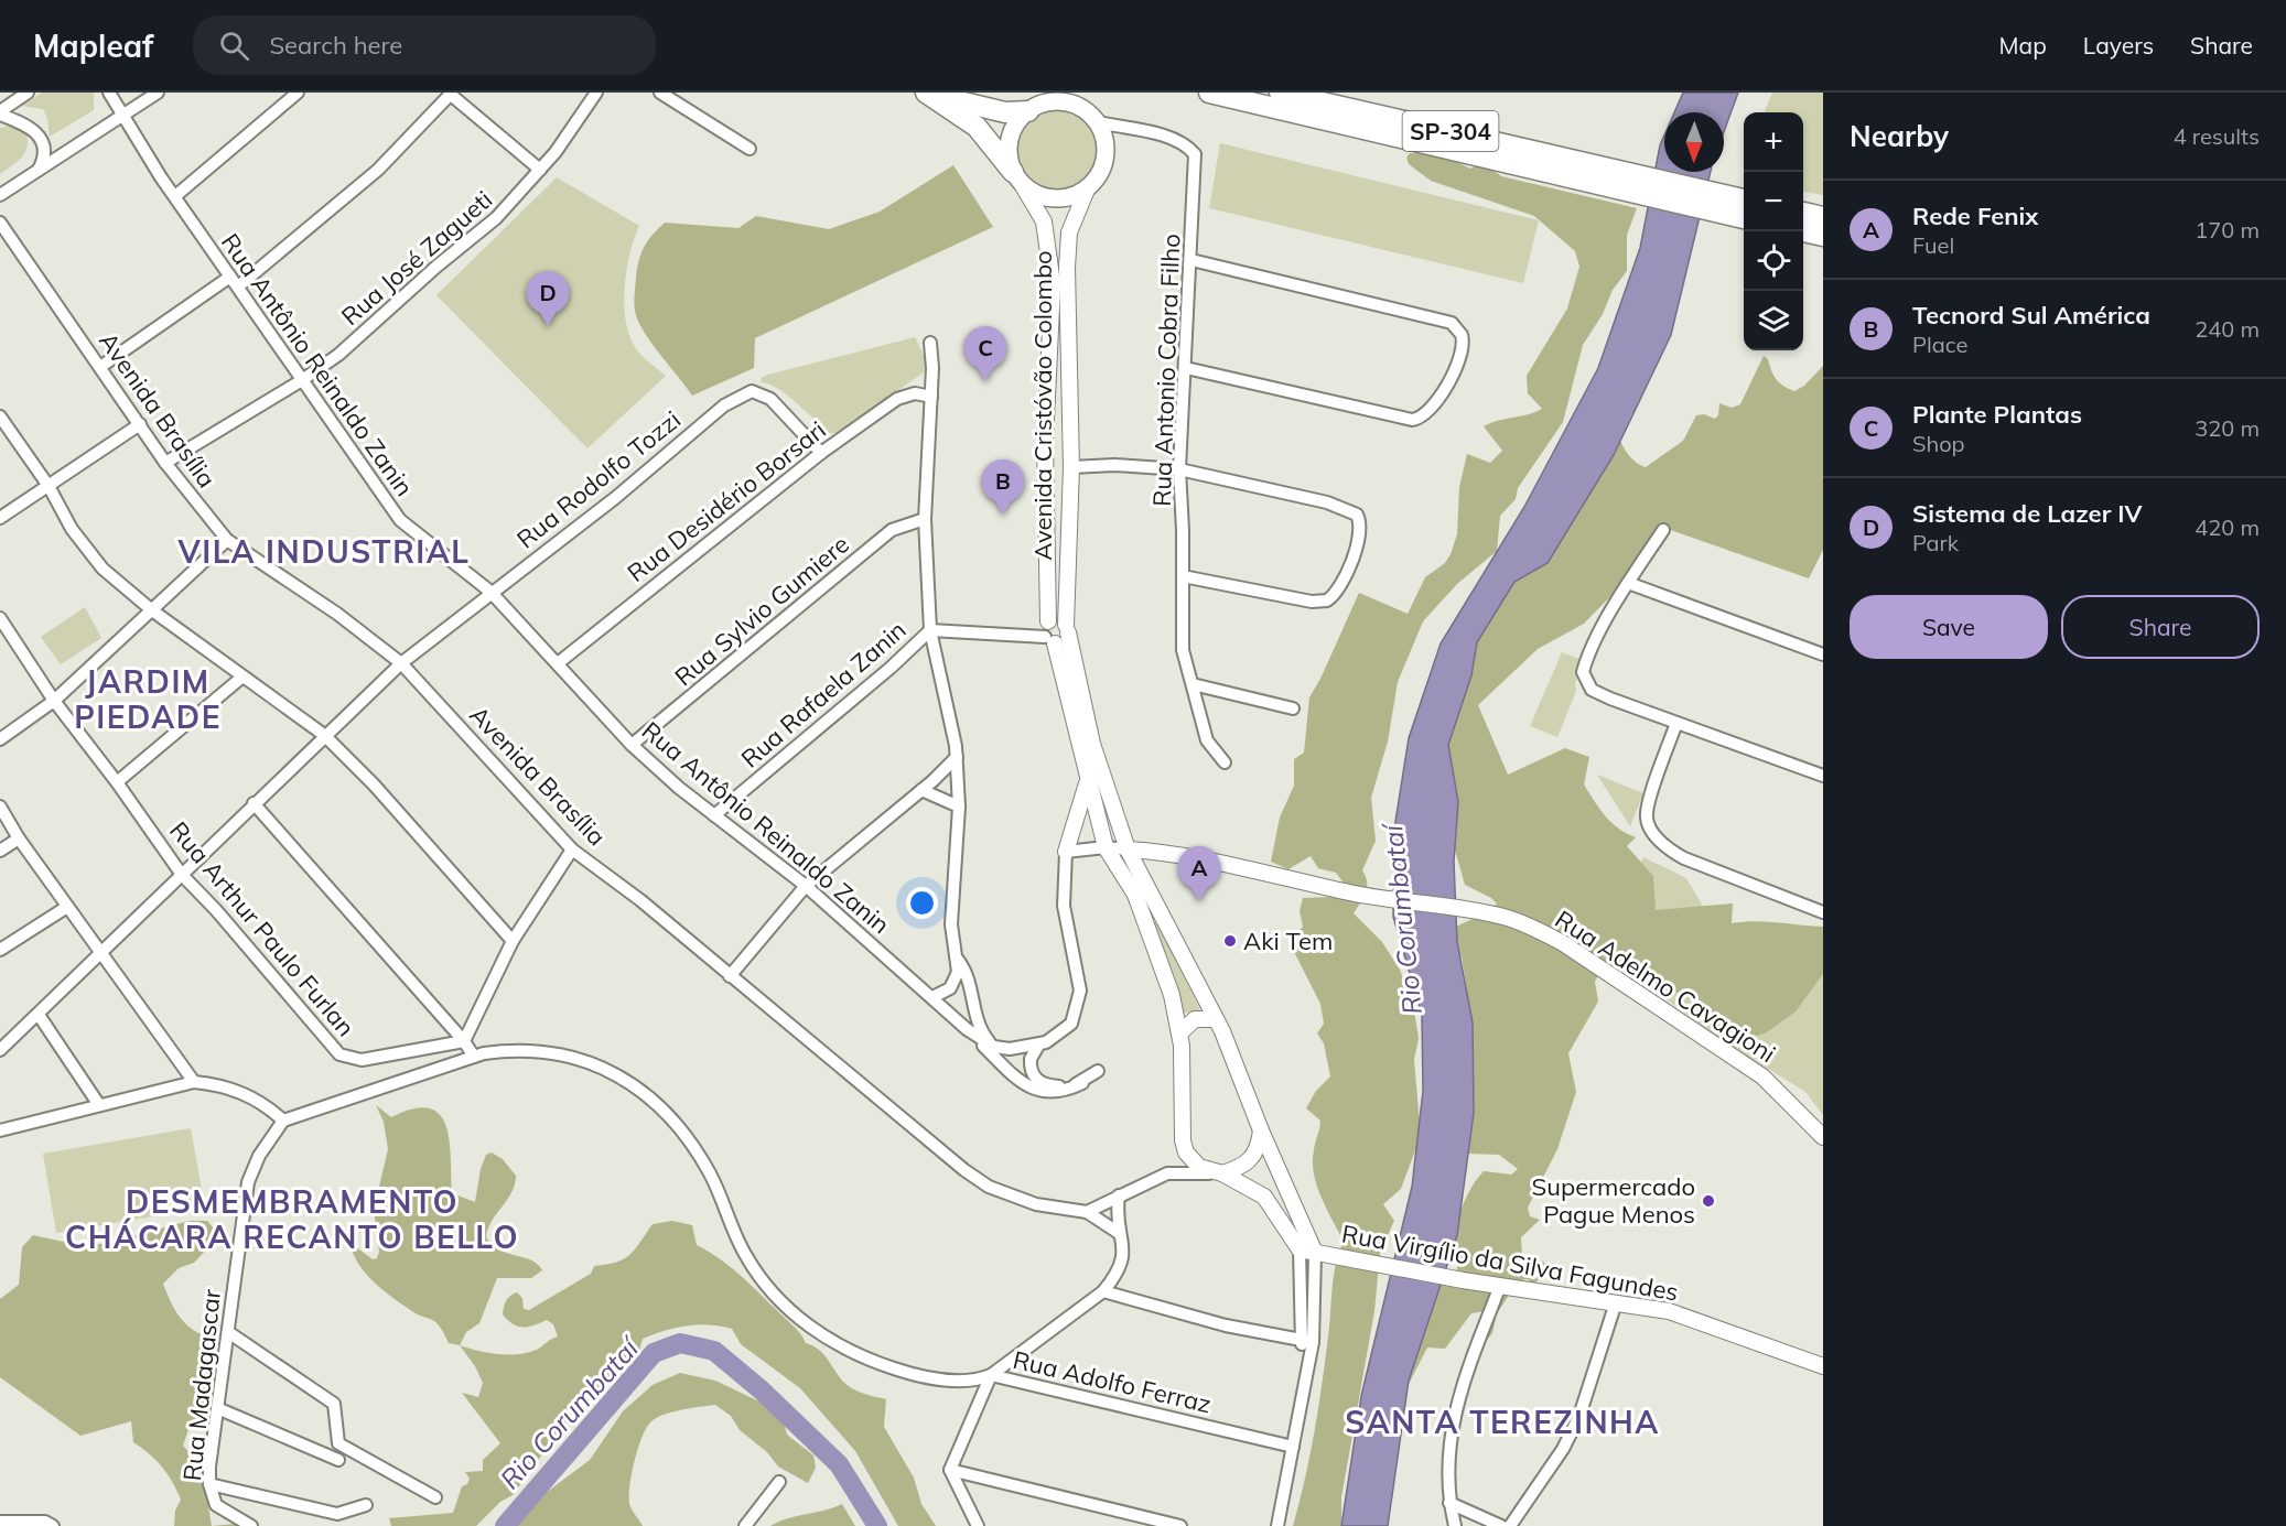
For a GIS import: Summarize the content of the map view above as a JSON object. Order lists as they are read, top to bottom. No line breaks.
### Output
{"streets":{"highway":["SP-304"],"street":["Rua José Zagueti","Rua Antônio Reinaldo Zanin","Rua Antonio Cobra Filho","Avenida Cristóvão Colombo","Avenida Brasília","Rua Rodolfo Tozzi","Rua Desidério Borsari","Rua Sylvio Gumiere","Rua Rafaela Zanin","Rua Arthur Paulo Furlan","Rua Adelmo Cavagioni","Rua Virgílio da Silva Fagundes","Rua Adolfo Ferraz","Rua Madagascar"]},"crossings":[["Rua José Zagueti","Rua Antônio Reinaldo Zanin"],["Rua José Zagueti","Avenida Brasília"],["Rua Antônio Reinaldo Zanin","Rua Rodolfo Tozzi"],["Rua Antônio Reinaldo Zanin","Rua Desidério Borsari"],["Rua Antônio Reinaldo Zanin","Rua Sylvio Gumiere"],["Rua Antônio Reinaldo Zanin","Rua Rafaela Zanin"],["Rua Antonio Cobra Filho","Avenida Cristóvão Colombo"],["Avenida Cristóvão Colombo","Rua Adelmo Cavagioni"],["Avenida Cristóvão Colombo","Rua Virgílio da Silva Fagundes"],["Avenida Cristóvão Colombo","Rua Adolfo Ferraz"],["Avenida Brasília","Rua Rodolfo Tozzi"],["Rua Rodolfo Tozzi","Rua Desidério Borsari"],["Rua Rodolfo Tozzi","Rua Arthur Paulo Furlan"]],"districts":["VILA INDUSTRIAL","JARDIM PIEDADE","DESMEMBRAMENTO CHÁCARA RECANTO BELLO","SANTA TEREZINHA"],"water":["Rio Corumbataí"],"places":["Aki Tem","Supermercado Pague Menos"],"north":"bottom","page":{"header":"Mapleaf","search":"Search here","nav":["Map","Layers","Share"],"heading":["Nearby","4 results"],"map_buttons":["+","−"],"list":[{"mark":"A","name":"Rede Fenix","note":"Fuel","value":"170 m"},{"mark":"B","name":"Tecnord Sul América","note":"Place","value":"240 m"},{"mark":"C","name":"Plante Plantas","note":"Shop","value":"320 m"},{"mark":"D","name":"Sistema de Lazer IV","note":"Park","value":"420 m"}],"pins":["D","C","B","A"],"buttons":["Save","Share"]}}
